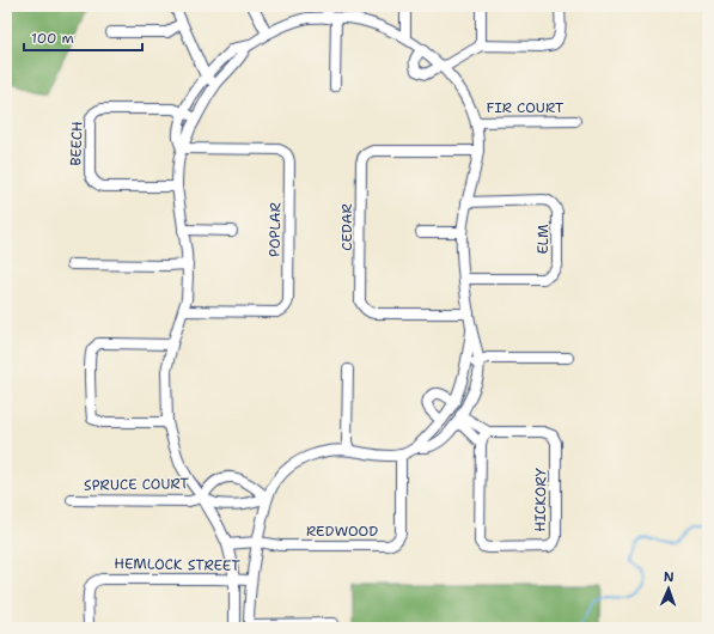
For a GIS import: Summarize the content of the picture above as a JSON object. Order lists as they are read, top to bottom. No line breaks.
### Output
{"streets":{"street":["FIR COURT","BEECH","CEDAR","POPLAR","ELM","SPRUCE COURT","HICKORY","REDWOOD","HEMLOCK STREET"]},"scale_bar":"100 m","north":"top"}
